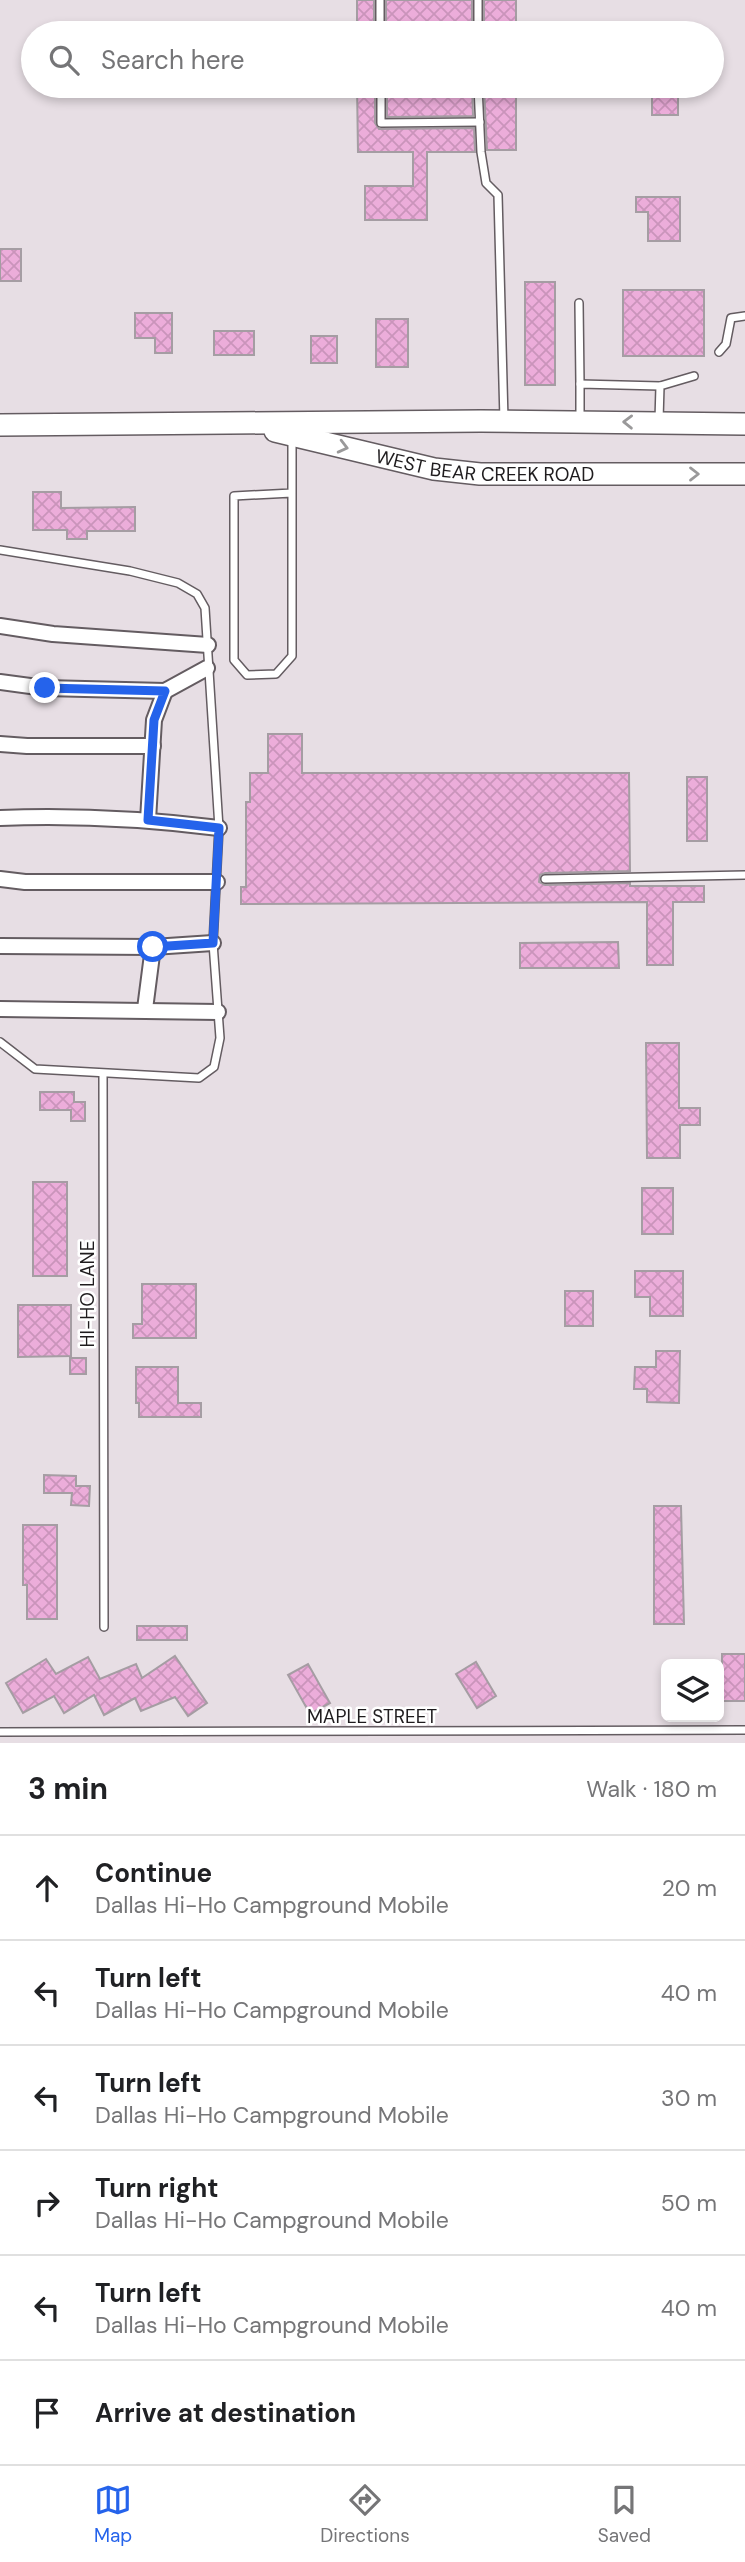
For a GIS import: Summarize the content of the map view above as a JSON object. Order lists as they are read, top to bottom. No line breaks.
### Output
{"streets":{"main road":["WEST BEAR CREEK ROAD"],"lane":["HI-HO LANE","MAPLE STREET"]},"page":{"search":"Search here","heading":["3 min","Walk · 180 m"],"list":[["Continue","Dallas Hi-Ho Campground Mobile","20 m"],["Turn left","Dallas Hi-Ho Campground Mobile","40 m"],["Turn left","Dallas Hi-Ho Campground Mobile","30 m"],["Turn right","Dallas Hi-Ho Campground Mobile","50 m"],["Turn left","Dallas Hi-Ho Campground Mobile","40 m"],"Arrive at destination"],"nav":["Map","Directions","Saved"]}}
